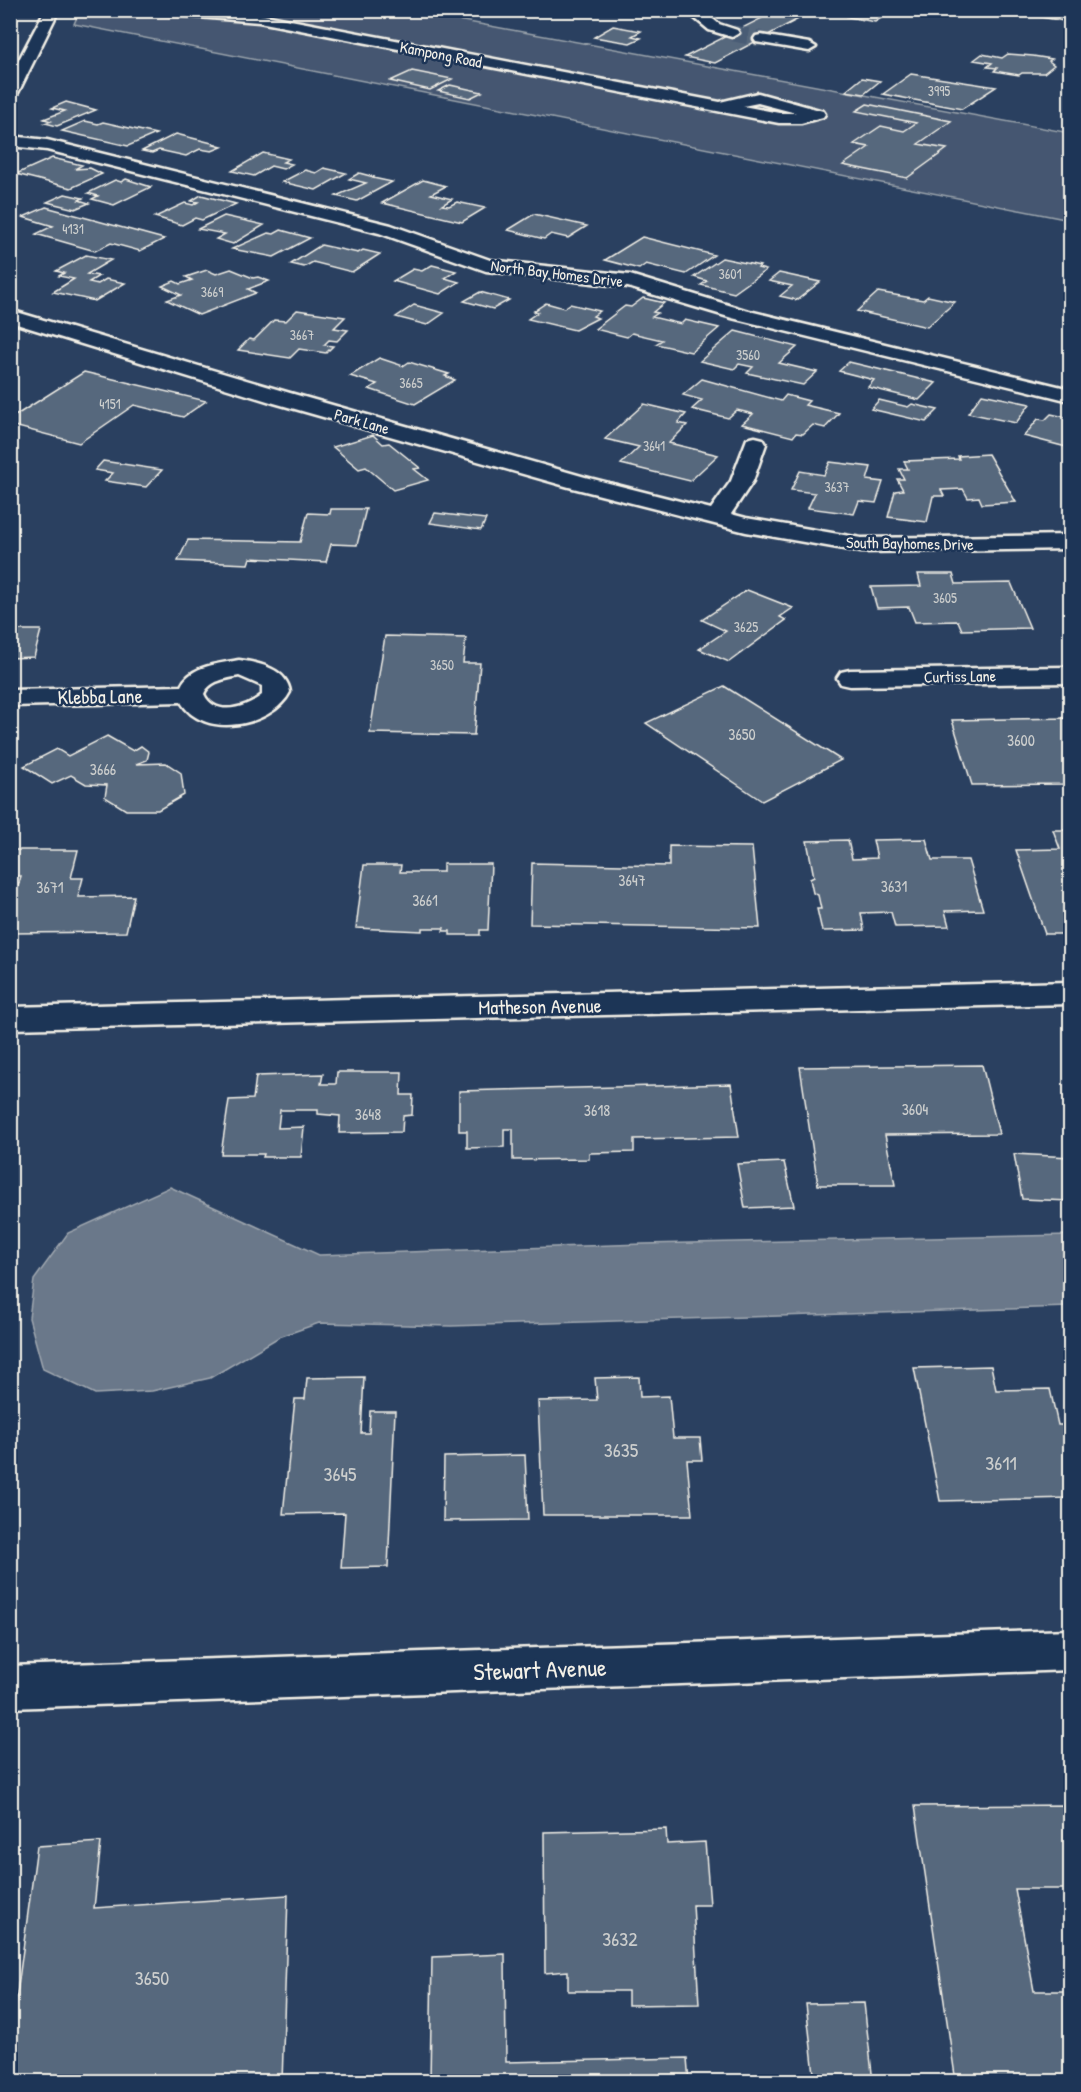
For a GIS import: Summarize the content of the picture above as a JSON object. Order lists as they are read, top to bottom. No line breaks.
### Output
{"streets":{"street":["Kampong Road","North Bay Homes Drive","Park Lane","South Bayhomes Drive","Curtiss Lane","Klebba Lane","Matheson Avenue","Stewart Avenue"]},"crossings":[["Park Lane","South Bayhomes Drive"]],"house_numbers":["3995","4131","3601","3669","3667","3560","3665","4151","3641","3637","3605","3625","3650","3650","3600","3666","3647","3631","3671","3661","3604","3618","3648","3635","3611","3645","3632","3650"]}
